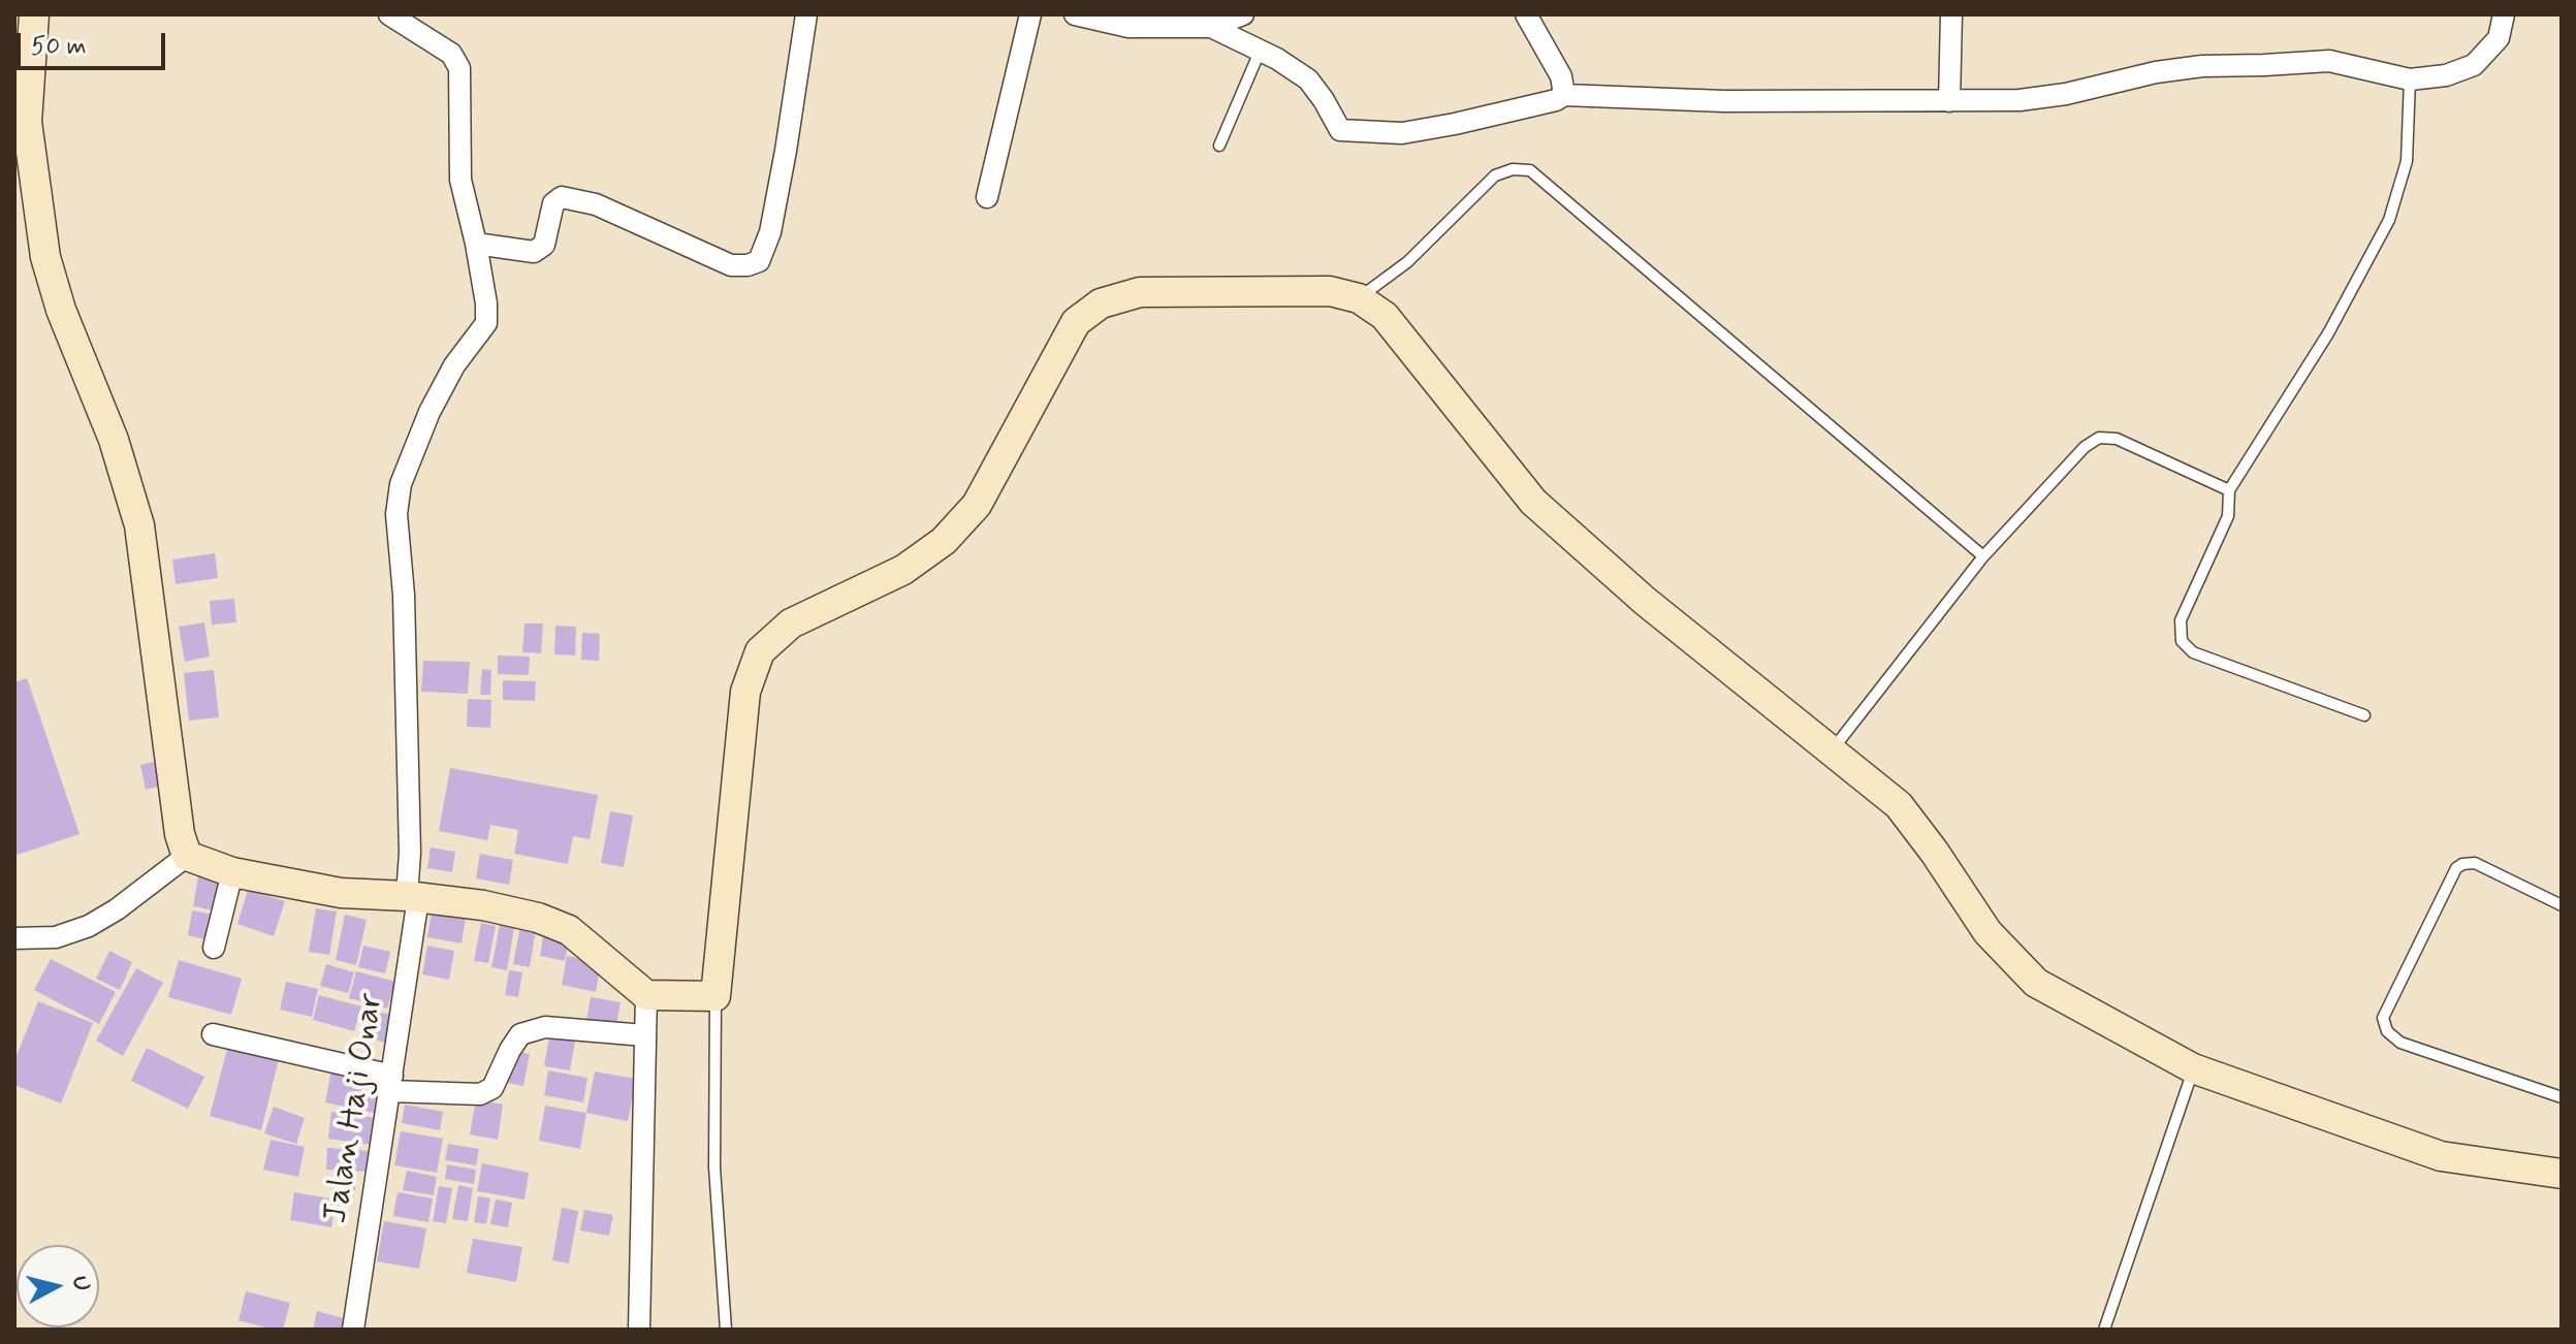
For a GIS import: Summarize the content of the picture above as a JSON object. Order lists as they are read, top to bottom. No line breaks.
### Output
{"streets":{"street":["Jalan Haji Onar"]},"scale_bar":"50 m","north":"right"}
